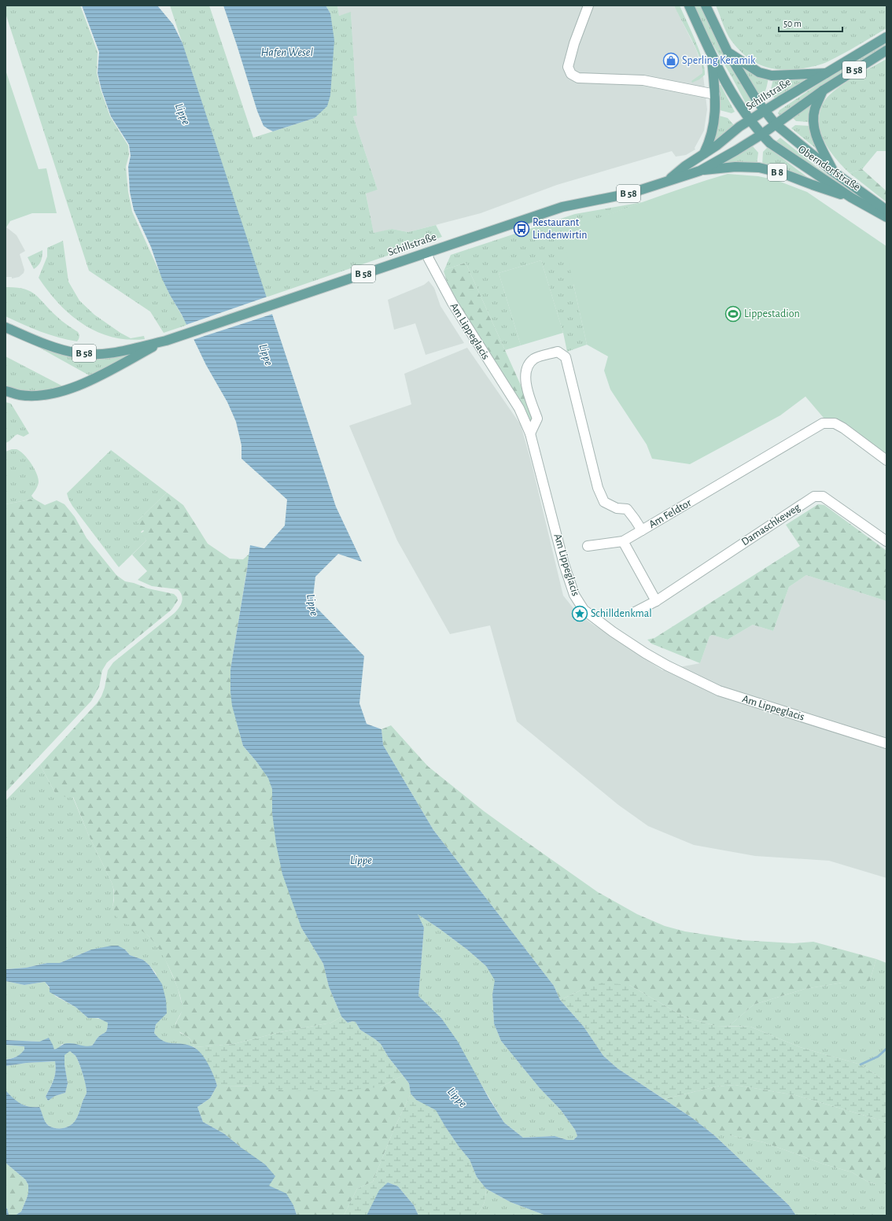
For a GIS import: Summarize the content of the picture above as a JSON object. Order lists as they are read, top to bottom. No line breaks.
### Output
{"streets":{"main road":["B 58","Schillstraße","Oberndorfstraße","B 8"],"street":["Am Lippeglacis","Am Feldtor","Damaschkeweg"]},"crossings":[["B 58","Schillstraße"],["Schillstraße","Oberndorfstraße"],["Schillstraße","B 8"],["Schillstraße","Am Lippeglacis"],["Oberndorfstraße","B 8"],["Am Lippeglacis","Am Feldtor"]],"water":["Hafen Wesel","Lippe"],"places":{"shop":["Sperling Keramik"],"bus stop":["Restaurant Lindenwirtin"],"sports":["Lippestadion"],"place":["Schilldenkmal"]},"scale_bar":"50 m"}
